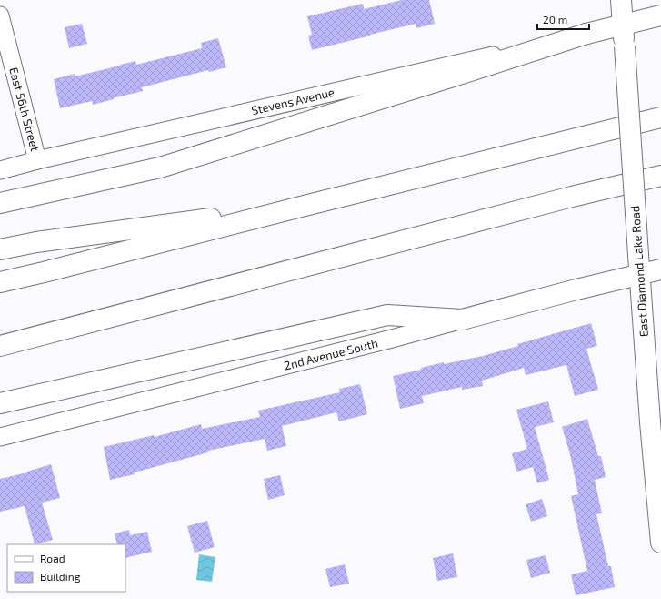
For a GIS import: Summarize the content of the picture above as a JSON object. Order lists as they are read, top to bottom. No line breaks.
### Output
{"streets":{"main road":["East Diamond Lake Road","2nd Avenue South"],"street":["Stevens Avenue","East 56th Street"]},"crossings":[["Stevens Avenue","East 56th Street"],["East Diamond Lake Road","2nd Avenue South"]],"legend":["Road","Building"],"scale_bar":"20 m"}
